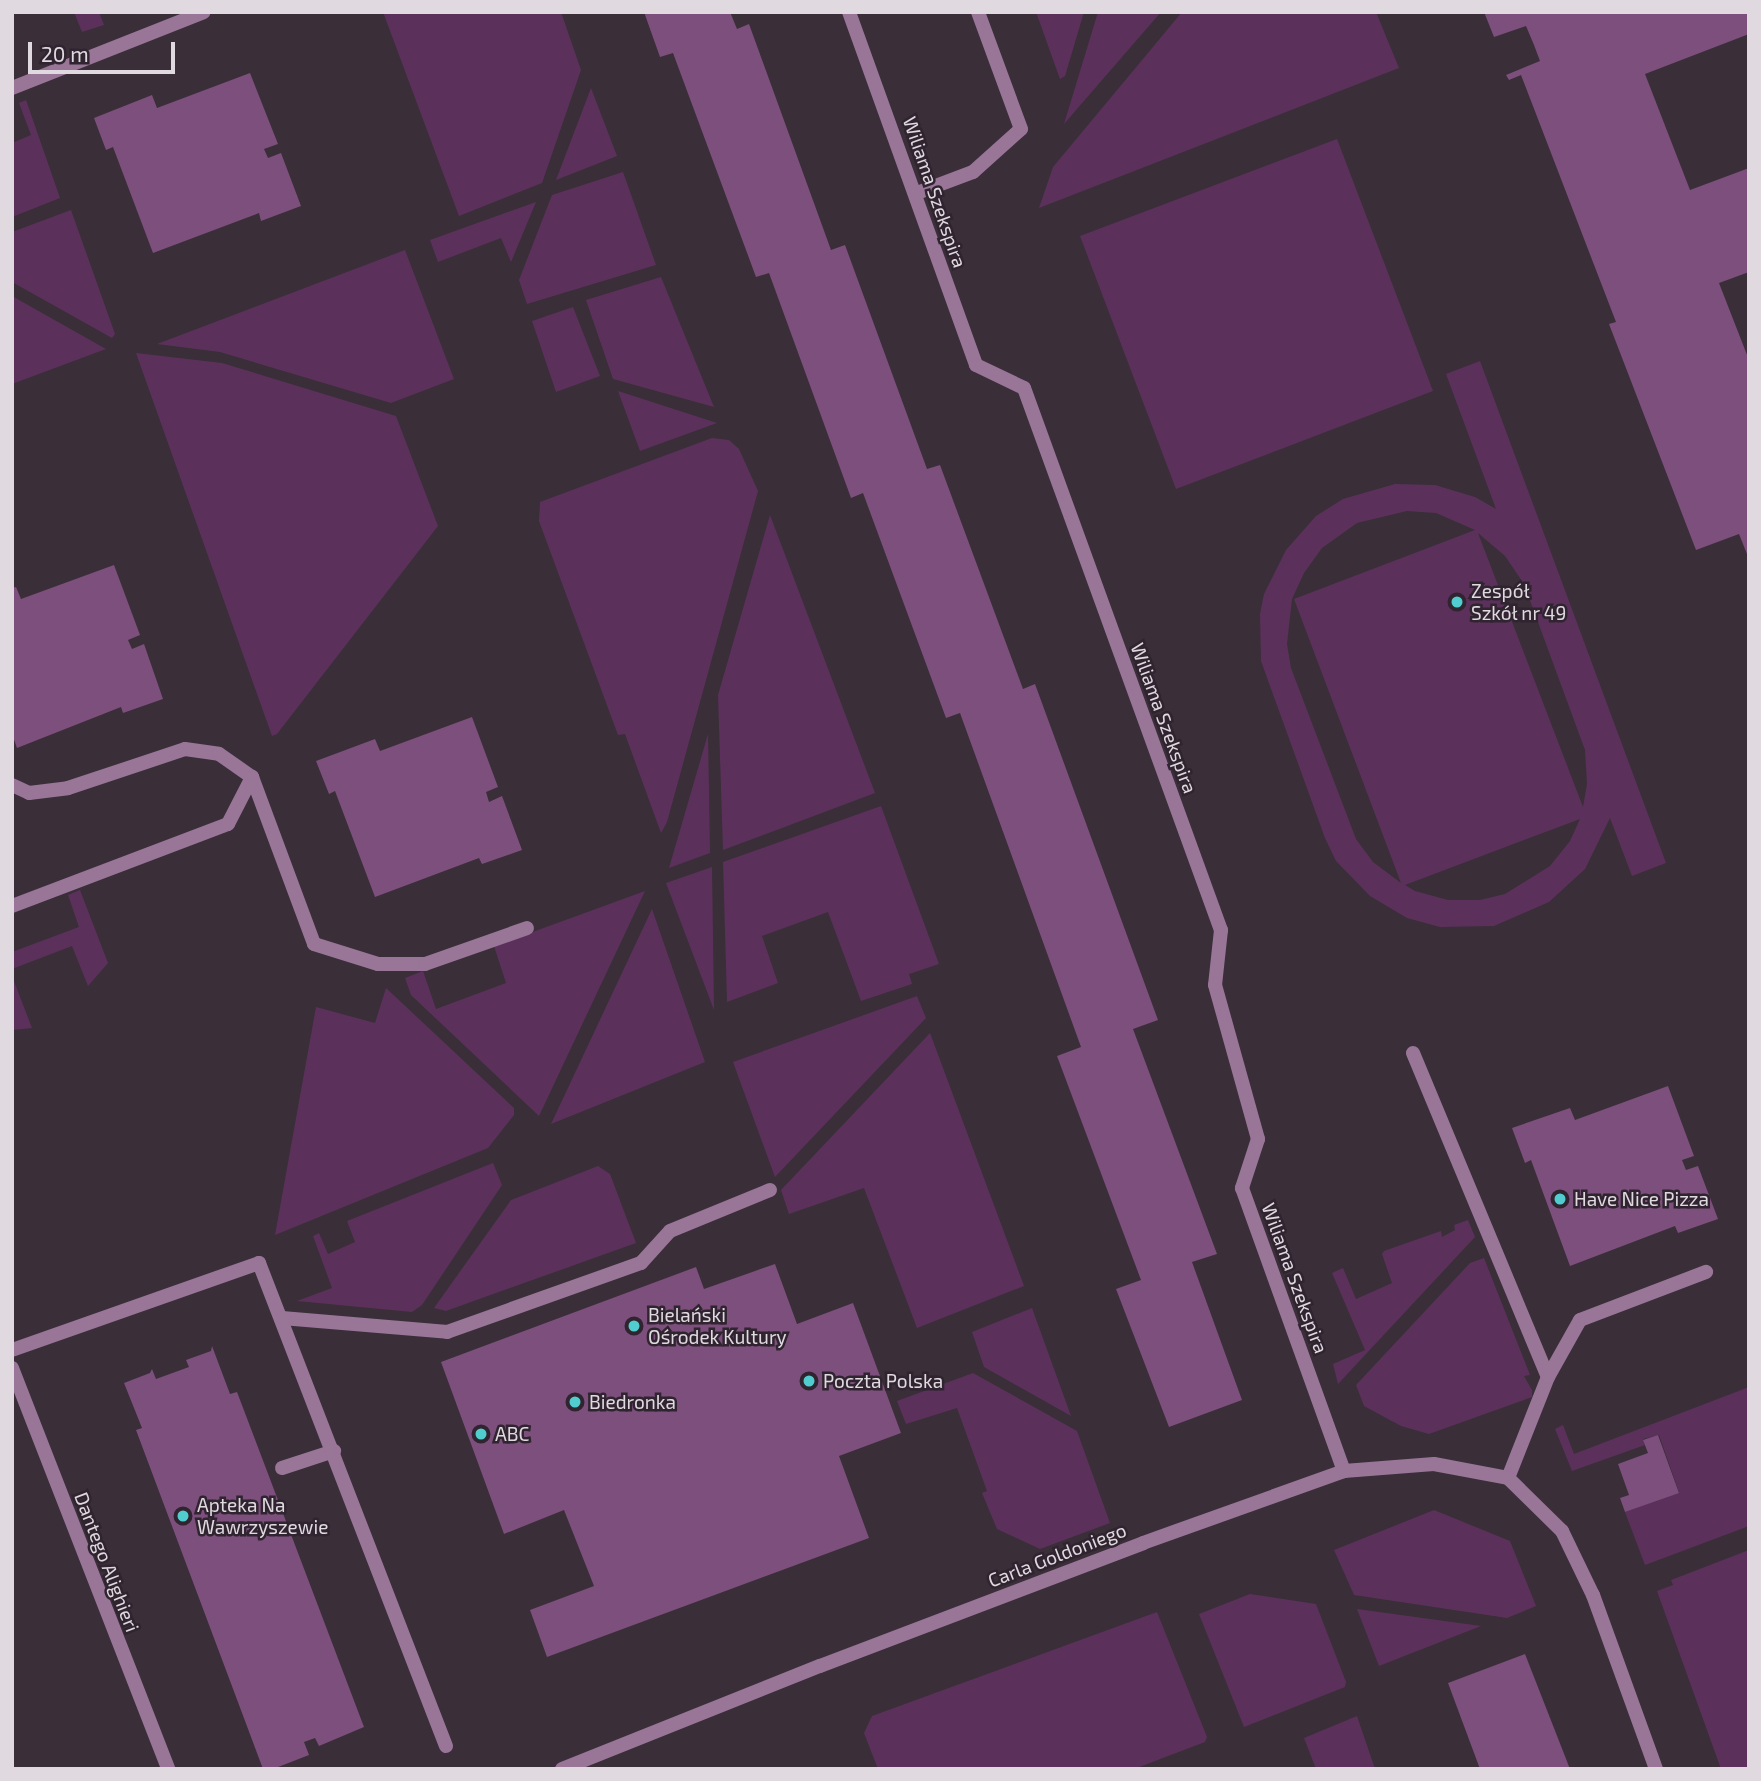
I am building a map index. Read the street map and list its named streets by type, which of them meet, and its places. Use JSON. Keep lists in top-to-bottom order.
{
  "streets": {
    "street": ["Wiliama Szekspira", "Carla Goldoniego", "Dantego Alighieri"]
  },
  "crossings": [
    ["Wiliama Szekspira", "Carla Goldoniego"]
  ],
  "places": [
    "Zespół Szkół nr 49",
    "Have Nice Pizza",
    "Bielański Ośrodek Kultury",
    "Poczta Polska",
    "Biedronka",
    "ABC",
    "Apteka Na Wawrzyszewie"
  ],
  "scale_bar": "20 m"
}
